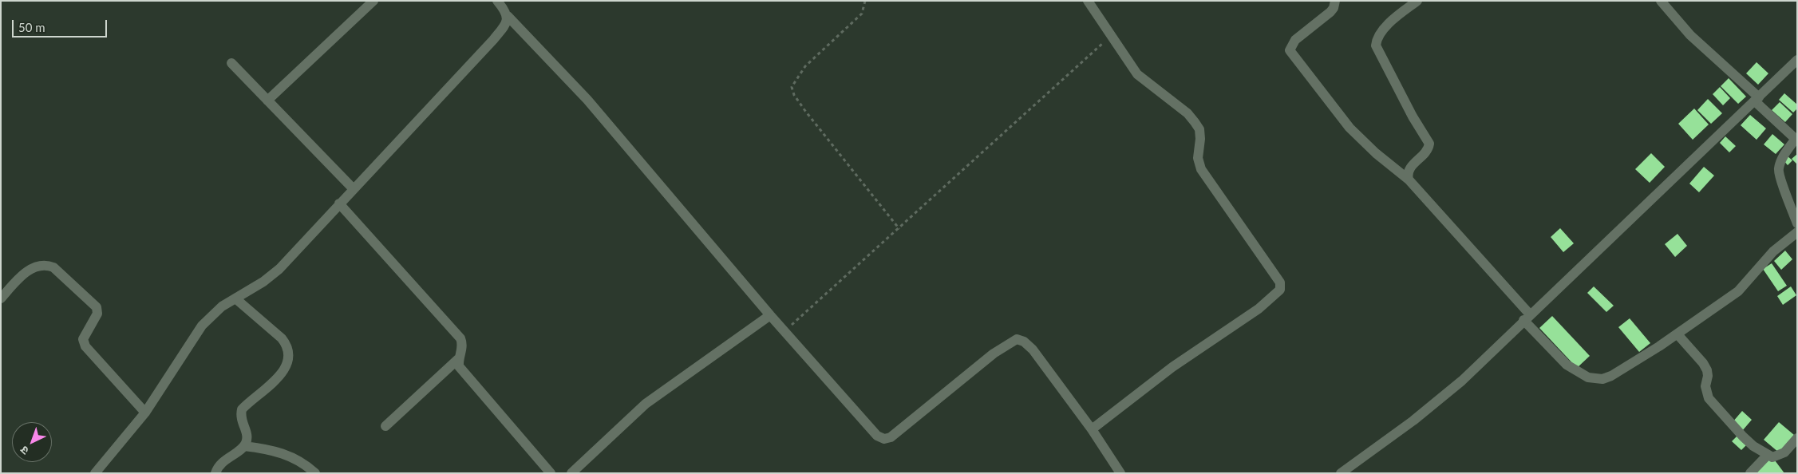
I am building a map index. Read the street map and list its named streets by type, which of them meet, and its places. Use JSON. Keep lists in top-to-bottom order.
{
  "scale_bar": "50 m",
  "north": "bottom left"
}
